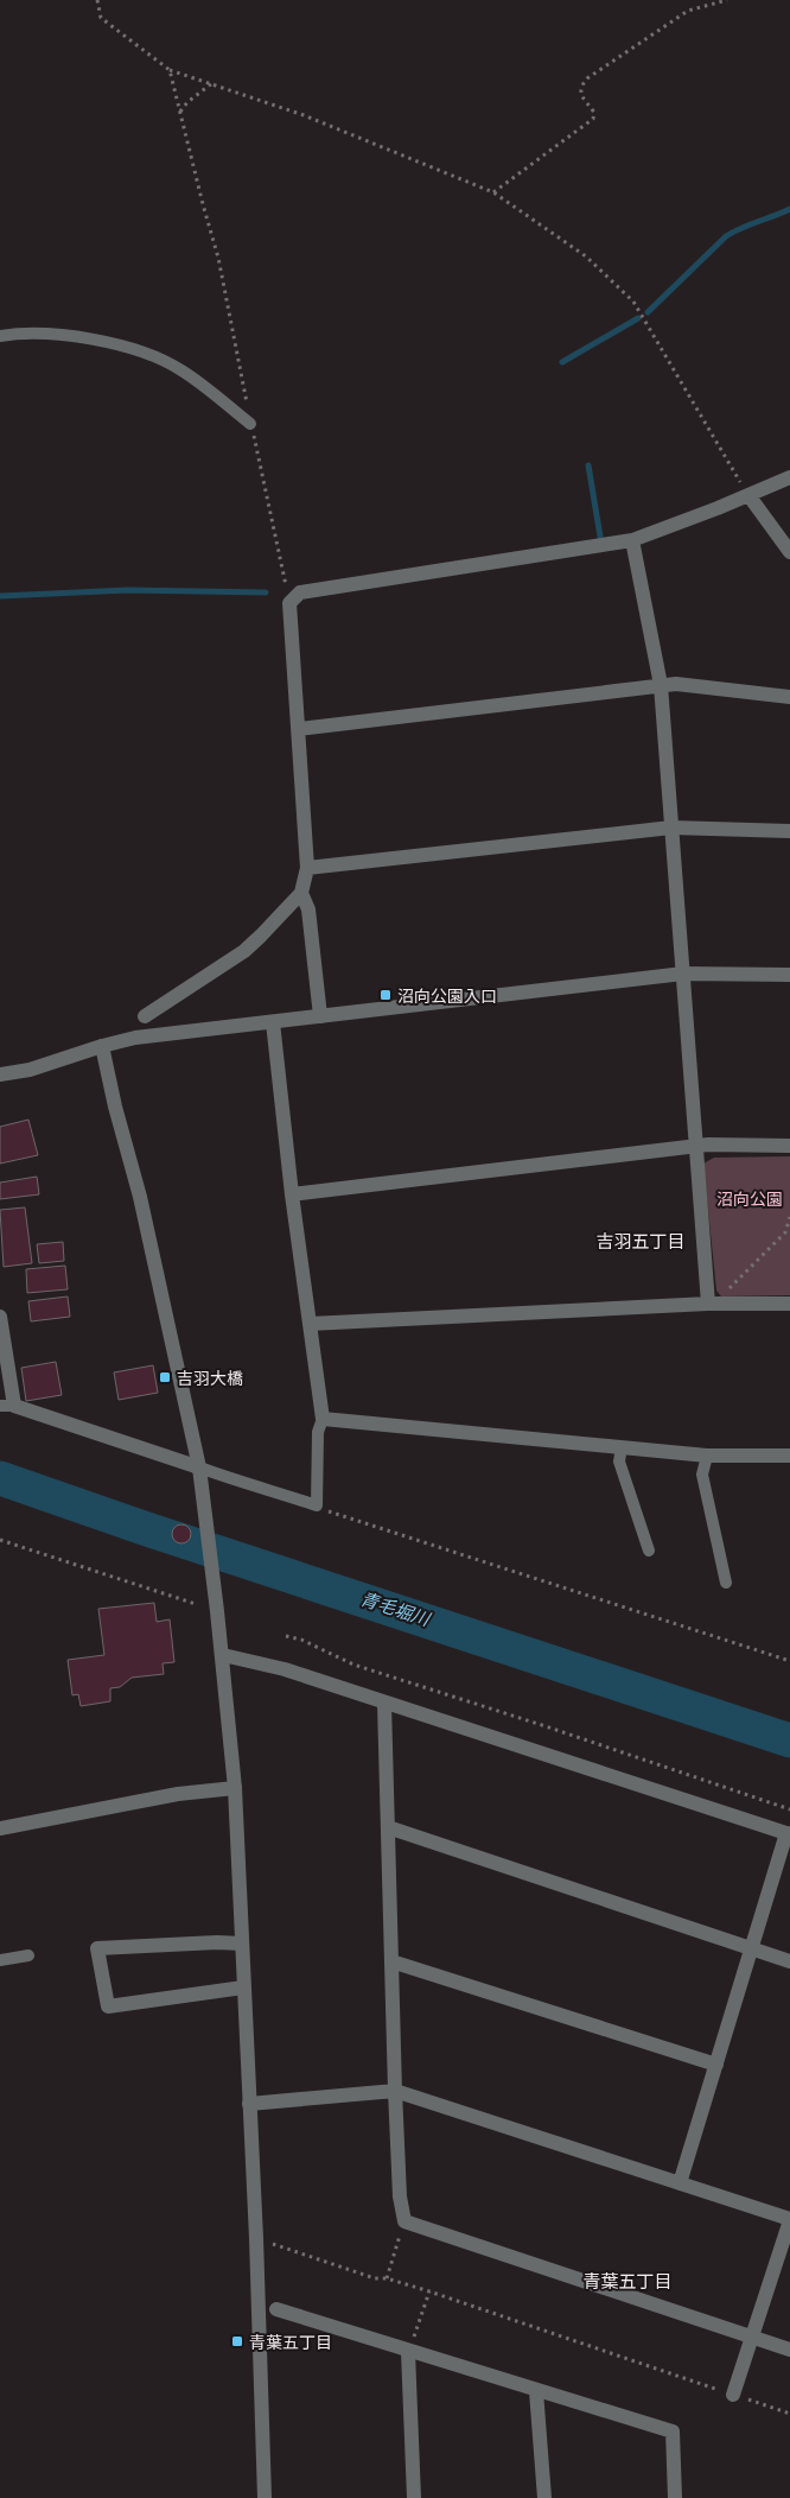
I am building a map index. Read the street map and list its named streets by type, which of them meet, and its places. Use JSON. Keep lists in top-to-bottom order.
{
  "districts": ["吉羽五丁目", "青葉五丁目"],
  "water": ["青毛堀川"],
  "parks": ["沼向公園"],
  "places": {
    "transit": ["沼向公園入口", "吉羽大橋", "青葉五丁目"]
  }
}
